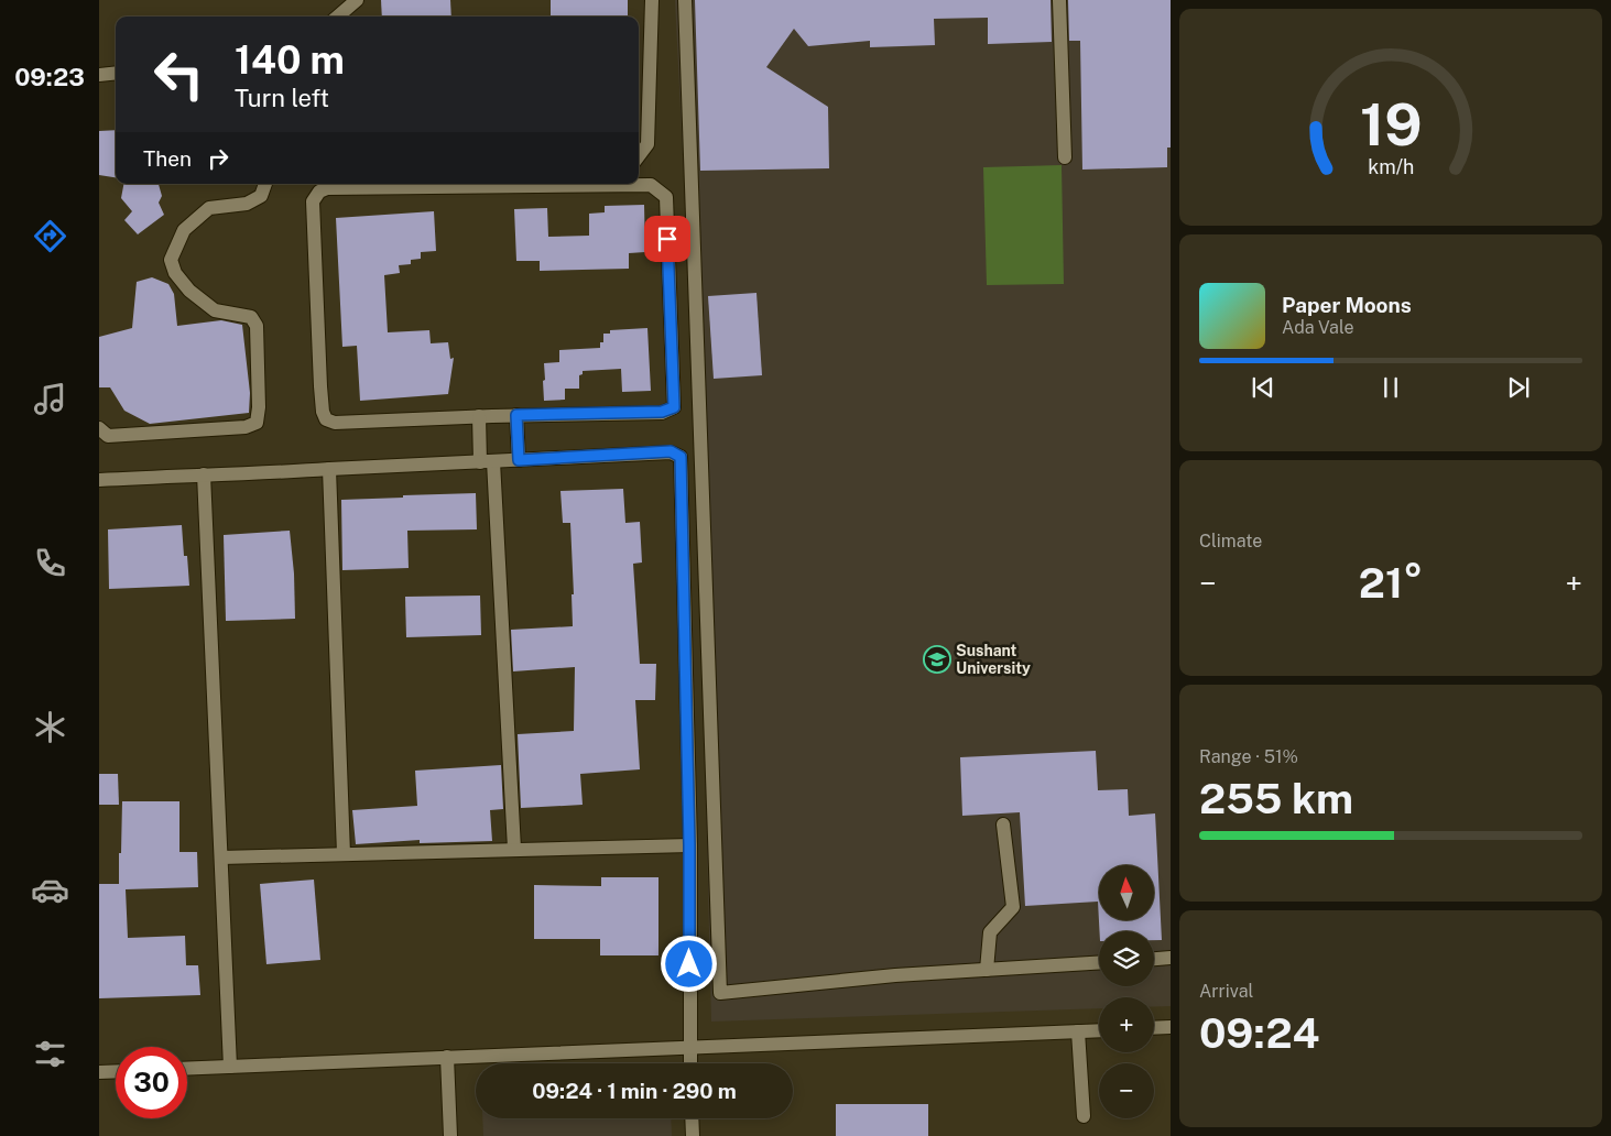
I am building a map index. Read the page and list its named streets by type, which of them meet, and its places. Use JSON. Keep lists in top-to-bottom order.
{
  "places": {
    "school or university": ["Sushant University"]
  },
  "north": "top",
  "page": {
    "tabs": "09:23",
    "turn": ["140 m", "Turn left"],
    "then": "Then",
    "song": ["Paper Moons", "Ada Vale"],
    "tile": [
      "Climate",
      ["Range · 51%", "255 km"],
      ["Arrival", "09:24"]
    ],
    "heat": ["−", "21°", "+"],
    "map_buttons": ["+", "−"],
    "limit": "30",
    "trip": "09:24 · 1 min · 290 m",
    "gauge": ["19", "km/h"]
  }
}
